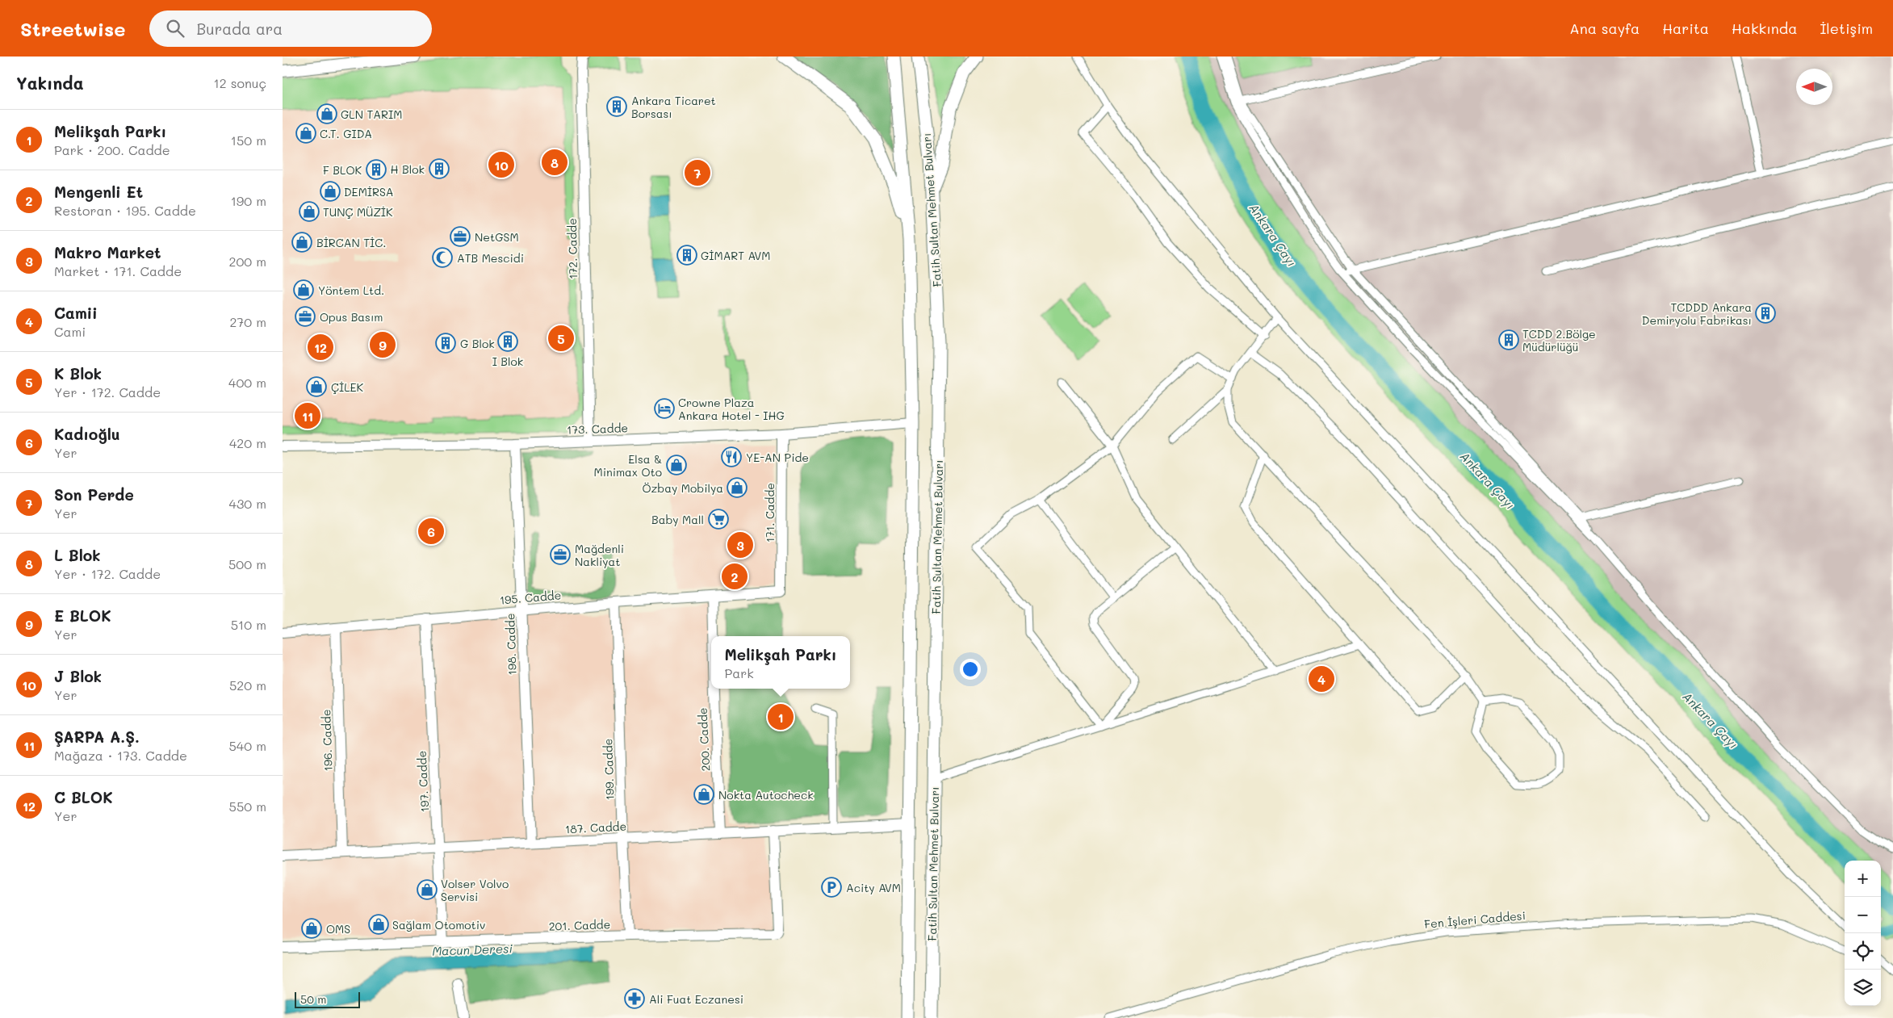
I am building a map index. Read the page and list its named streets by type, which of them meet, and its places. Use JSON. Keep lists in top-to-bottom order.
{
  "streets": {
    "highway": ["Fatih Sultan Mehmet Bulvarı"],
    "street": [
      "172. Cadde",
      "173. Cadde",
      "171. Cadde",
      "195. Cadde",
      "198. Cadde",
      "200. Cadde",
      "196. Cadde",
      "199. Cadde",
      "197. Cadde",
      "187. Cadde",
      "Fen İşleri Caddesi",
      "201. Cadde"
    ]
  },
  "crossings": [
    ["172. Cadde", "173. Cadde"],
    ["173. Cadde", "171. Cadde"],
    ["173. Cadde", "198. Cadde"],
    ["171. Cadde", "195. Cadde"],
    ["195. Cadde", "198. Cadde"],
    ["195. Cadde", "200. Cadde"],
    ["195. Cadde", "196. Cadde"],
    ["195. Cadde", "199. Cadde"],
    ["195. Cadde", "197. Cadde"],
    ["198. Cadde", "187. Cadde"],
    ["200. Cadde", "187. Cadde"],
    ["196. Cadde", "187. Cadde"],
    ["199. Cadde", "187. Cadde"],
    ["199. Cadde", "201. Cadde"],
    ["197. Cadde", "187. Cadde"],
    ["197. Cadde", "201. Cadde"],
    ["187. Cadde", "201. Cadde"]
  ],
  "water": ["Ankara Çayı", "Macun Deresi"],
  "places": {
    "building": [
      "Ankara Ticaret Borsası",
      "H Blok",
      "F BLOK",
      "GİMART AVM",
      "TCDDD Ankara Demiryolu Fabrikası",
      "TCDD 2.Bölge Müdürlüğü",
      "I Blok",
      "G Blok"
    ],
    "shop": [
      "GLN TARIM",
      "C.T. GIDA",
      "DEMİRSA",
      "TUNÇ MÜZİK",
      "BİRCAN TİC.",
      "Yöntem Ltd.",
      "ÇİLEK",
      "Elsa & Minimax Oto",
      "Özbay Mobilya",
      "Nokta Autocheck",
      "Volser Volvo Servisi",
      "Sağlam Otomotiv",
      "OMS"
    ],
    "office": ["NetGSM", "Opus Basım", "Mağdenli Nakliyat"],
    "mosque": ["ATB Mescidi"],
    "hotel": ["Crowne Plaza Ankara Hotel - IHG"],
    "restaurant": ["YE-AN Pide"],
    "supermarket": ["Baby Mall"],
    "parking": ["Acity AVM"],
    "pharmacy": ["Ali Fuat Eczanesi"]
  },
  "scale_bar": "50 m",
  "north": "left",
  "page": {
    "header": "Streetwise",
    "search": "Burada ara",
    "nav": [
      "Ana sayfa",
      "Harita",
      "Hakkında",
      "İletişim"
    ],
    "heading": ["Yakında", "12 sonuç"],
    "list": [
      {
        "mark": "1",
        "name": "Melikşah Parkı",
        "note": "Park · 200. Cadde",
        "value": "150 m"
      },
      {
        "mark": "2",
        "name": "Mengenli Et",
        "note": "Restoran · 195. Cadde",
        "value": "190 m"
      },
      {
        "mark": "3",
        "name": "Makro Market",
        "note": "Market · 171. Cadde",
        "value": "200 m"
      },
      {
        "mark": "4",
        "name": "Camii",
        "note": "Cami",
        "value": "270 m"
      },
      {
        "mark": "5",
        "name": "K Blok",
        "note": "Yer · 172. Cadde",
        "value": "400 m"
      },
      {
        "mark": "6",
        "name": "Kadıoğlu",
        "note": "Yer",
        "value": "420 m"
      },
      {
        "mark": "7",
        "name": "Son Perde",
        "note": "Yer",
        "value": "430 m"
      },
      {
        "mark": "8",
        "name": "L Blok",
        "note": "Yer · 172. Cadde",
        "value": "500 m"
      },
      {
        "mark": "9",
        "name": "E BLOK",
        "note": "Yer",
        "value": "510 m"
      },
      {
        "mark": "10",
        "name": "J Blok",
        "note": "Yer",
        "value": "520 m"
      },
      {
        "mark": "11",
        "name": "ŞARPA A.Ş.",
        "note": "Mağaza · 173. Cadde",
        "value": "540 m"
      },
      {
        "mark": "12",
        "name": "C BLOK",
        "note": "Yer",
        "value": "550 m"
      }
    ],
    "pins": [
      "8",
      "10",
      "7",
      "5",
      "9",
      "12",
      "11",
      "6",
      "3",
      "2",
      "4",
      "1"
    ],
    "popup": ["Melikşah Parkı", "Park"],
    "map_buttons": ["+", "−"],
    "scale": "50 m"
  }
}
